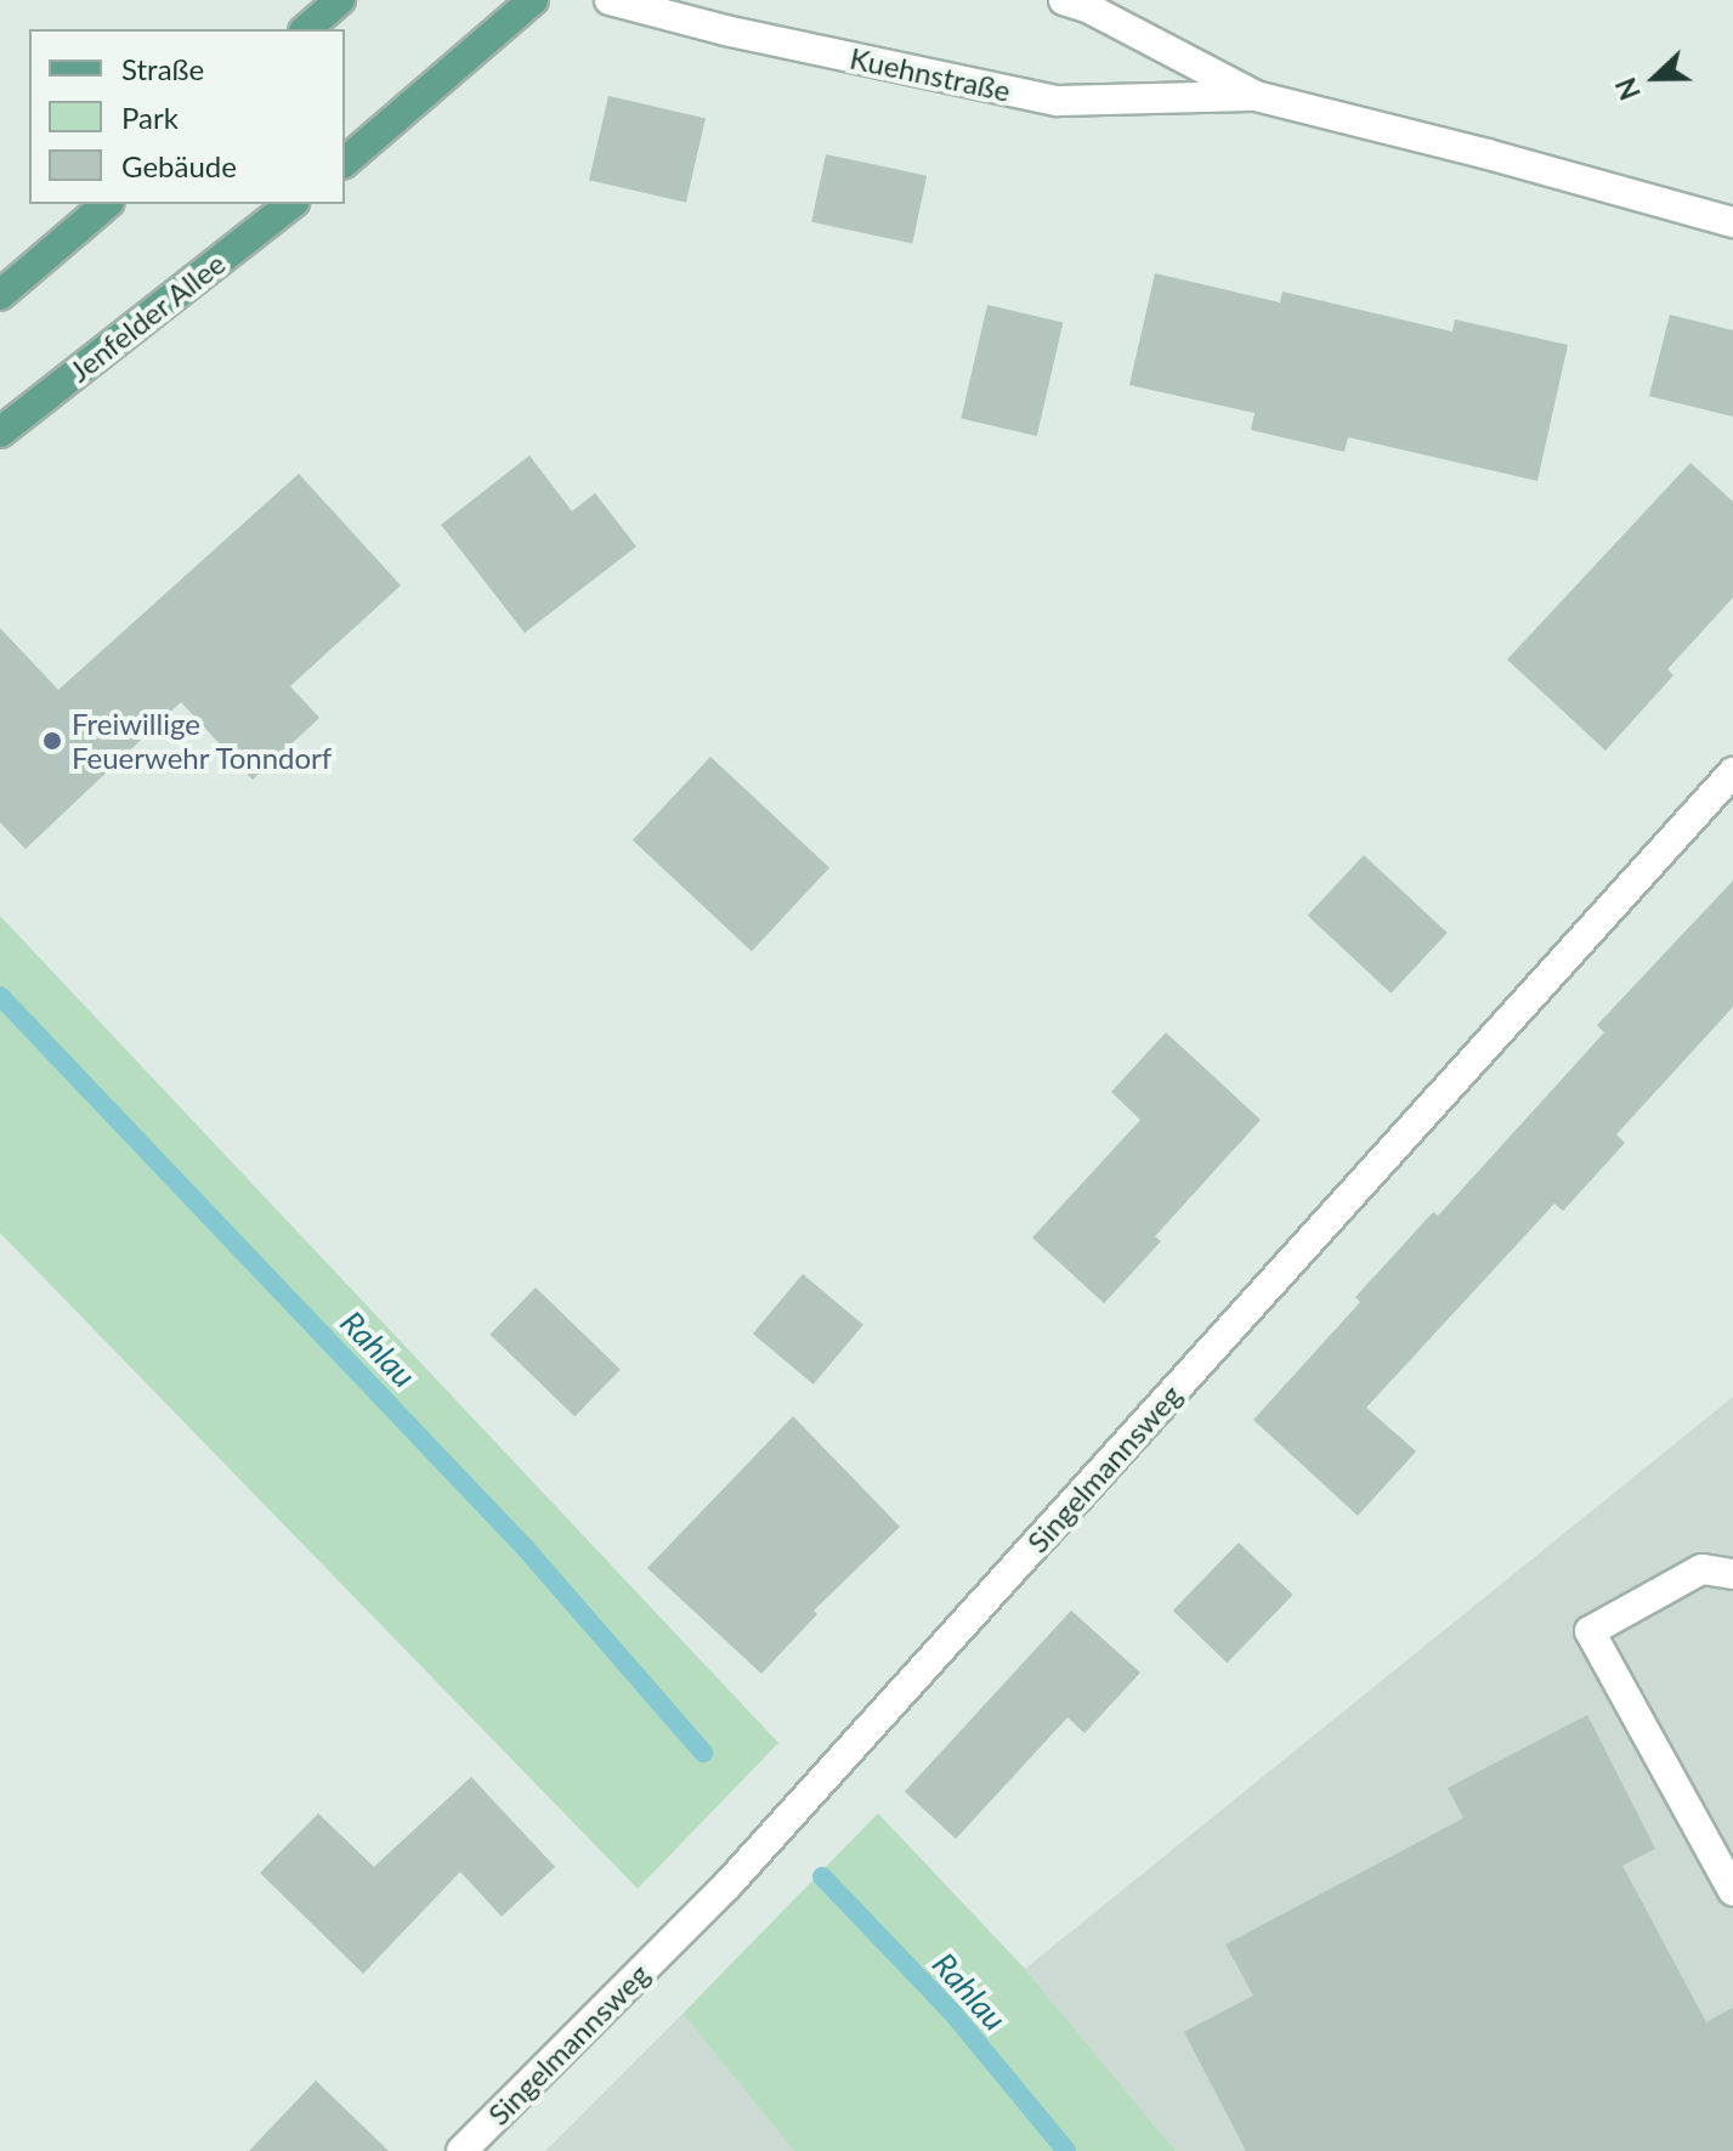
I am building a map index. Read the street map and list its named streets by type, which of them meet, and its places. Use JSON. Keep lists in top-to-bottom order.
{
  "streets": {
    "main road": ["Jenfelder Allee"],
    "street": ["Kuehnstraße", "Singelmannsweg"]
  },
  "water": ["Rahlau"],
  "places": ["Freiwillige Feuerwehr Tonndorf"],
  "legend": ["Straße", "Park", "Gebäude"],
  "north": "left"
}
